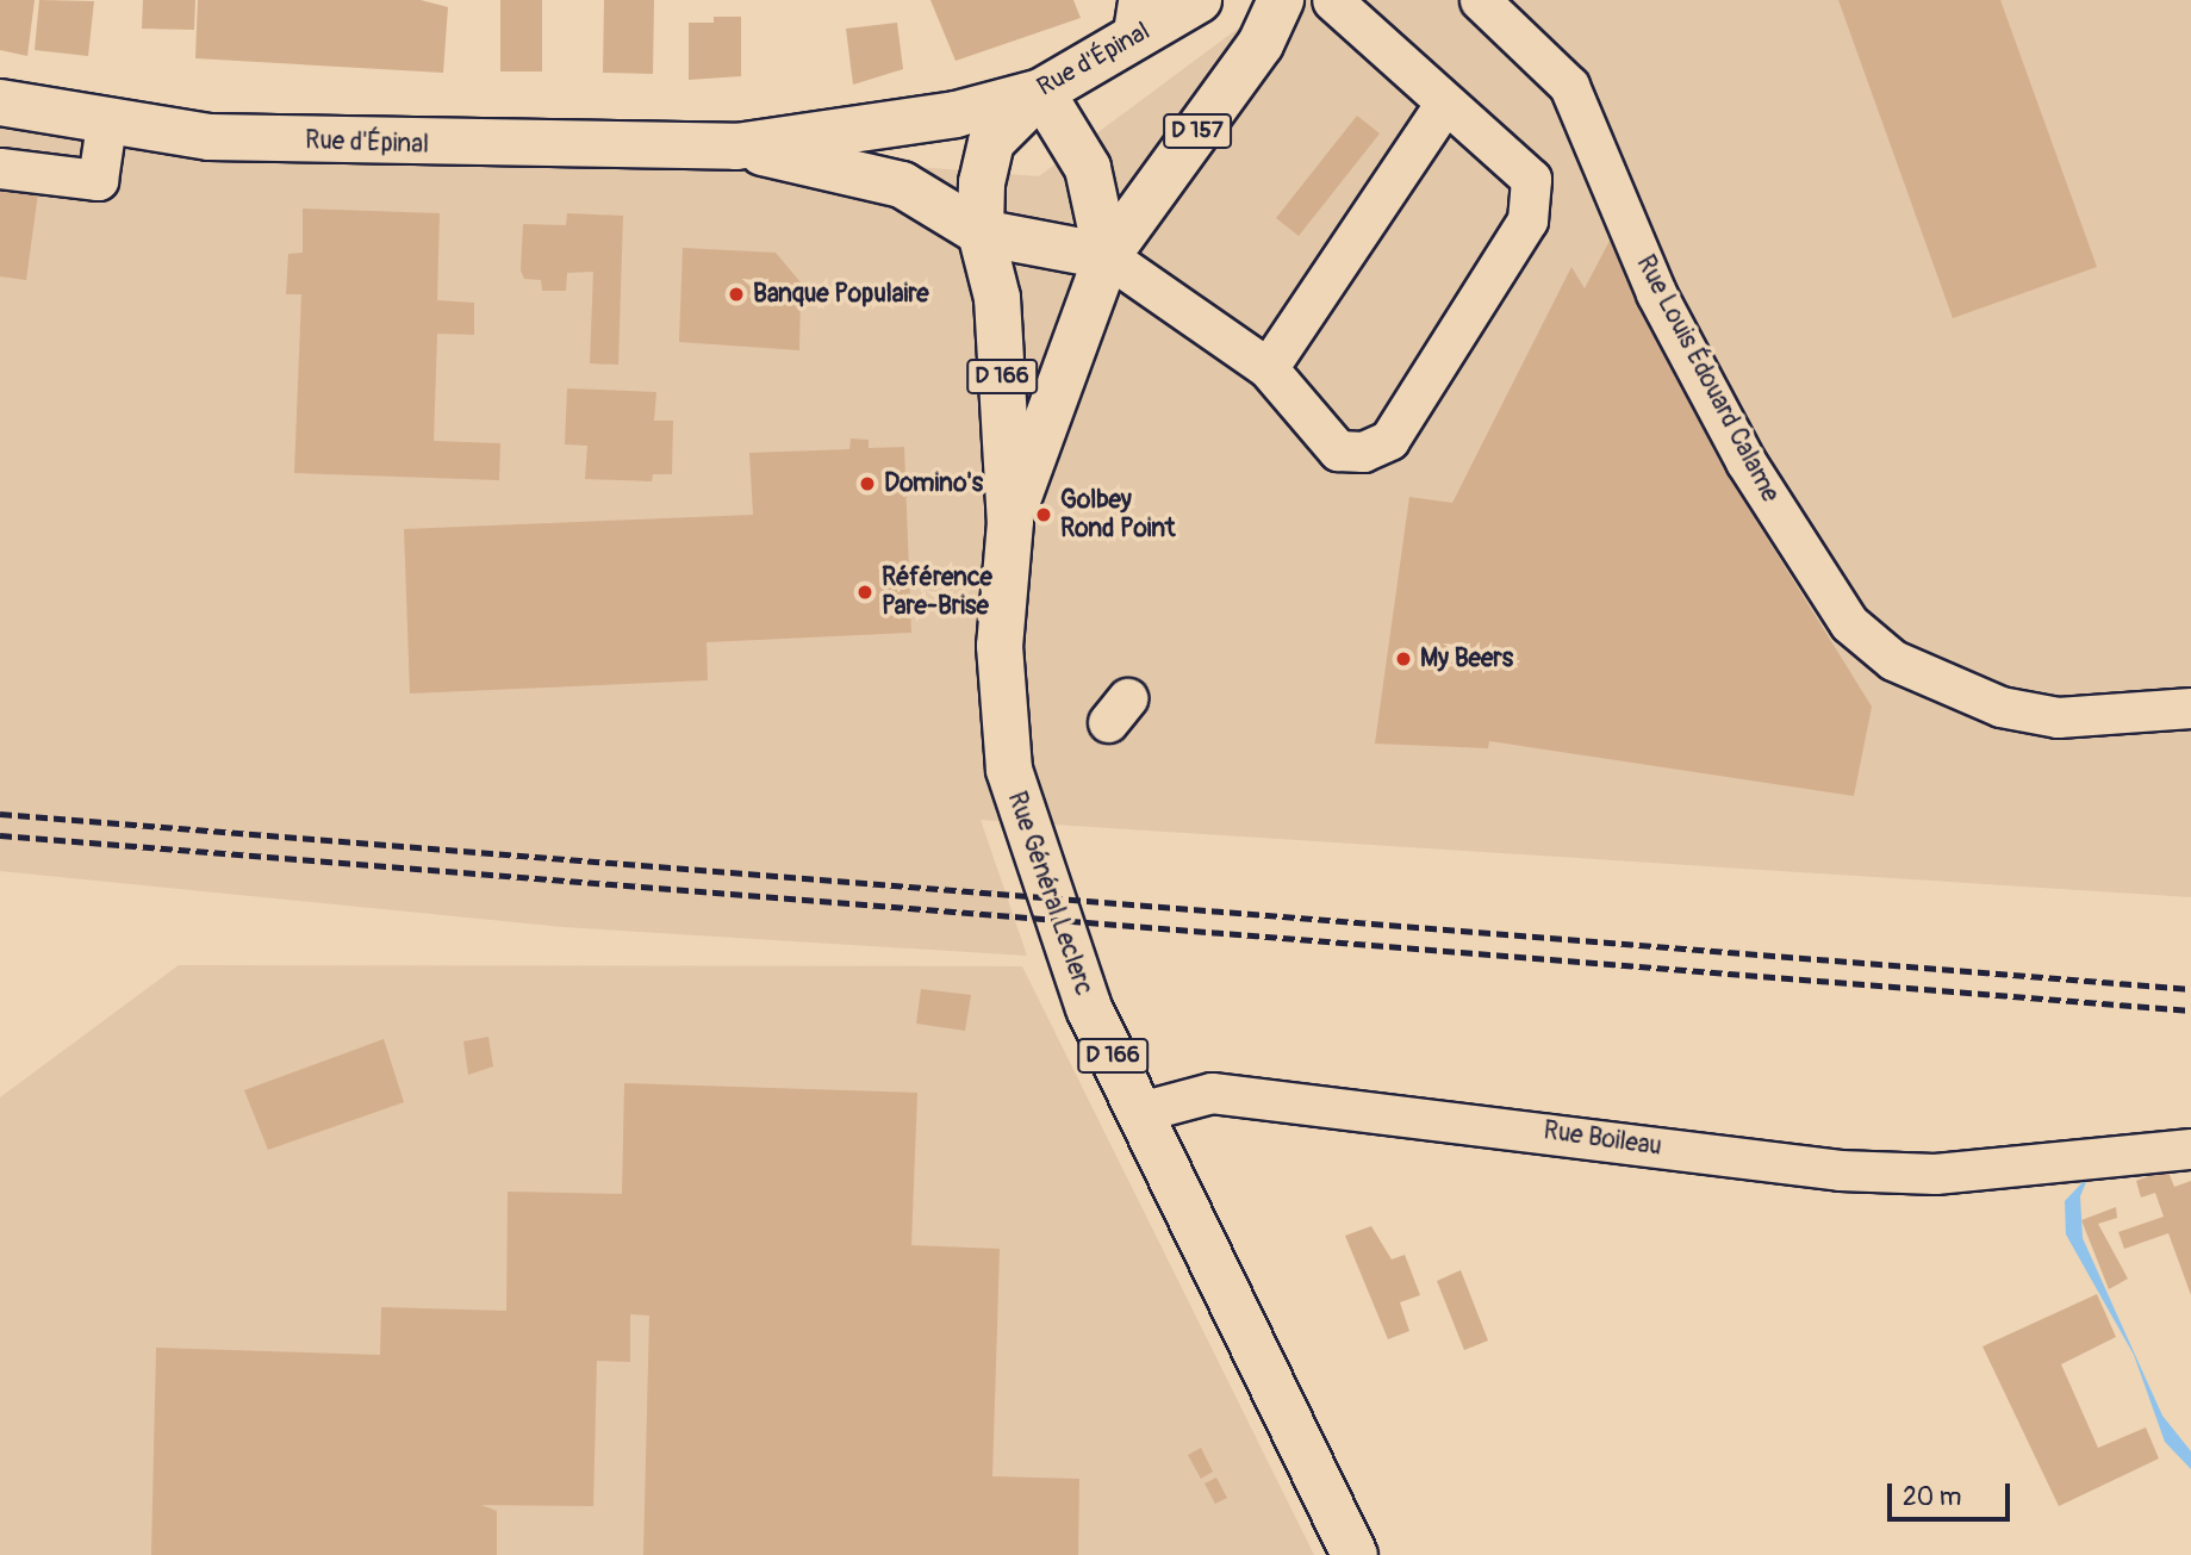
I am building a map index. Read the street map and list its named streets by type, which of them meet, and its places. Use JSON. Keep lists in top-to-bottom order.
{
  "streets": {
    "main road": [
      "Rue d'Épinal",
      "D 157",
      "D 166",
      "Rue Général Leclerc"
    ],
    "street": ["Rue Louis Édouard Calame", "Rue Boileau"]
  },
  "crossings": [
    ["Rue d'Épinal", "D 166"],
    ["Rue d'Épinal", "Rue Général Leclerc"],
    ["D 157", "Rue Général Leclerc"],
    ["D 166", "Rue Général Leclerc"],
    ["Rue Général Leclerc", "Rue Boileau"]
  ],
  "places": [
    "Banque Populaire",
    "Domino's",
    "Golbey Rond Point",
    "Référence Pare-Brise",
    "My Beers"
  ],
  "scale_bar": "20 m"
}
